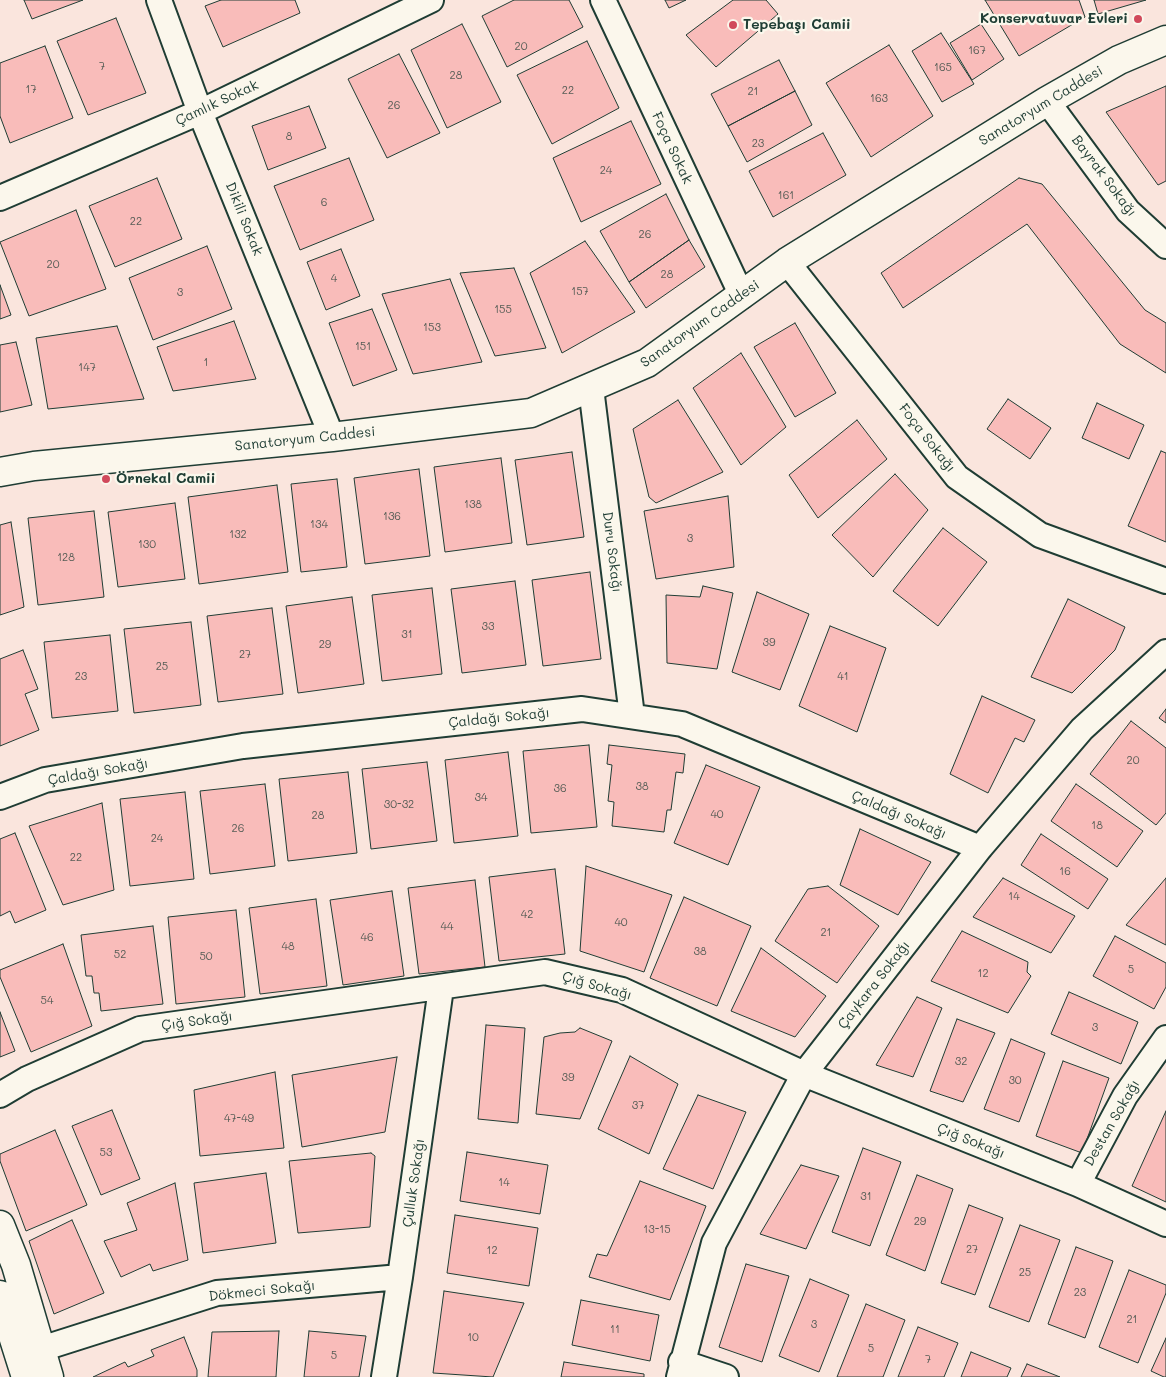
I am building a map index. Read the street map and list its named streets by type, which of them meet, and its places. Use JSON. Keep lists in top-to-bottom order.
{
  "streets": {
    "main road": ["Sanatoryum Caddesi"],
    "street": [
      "Çamlık Sokak",
      "Foça Sokak",
      "Bayrak Sokağı",
      "Dikili Sokak",
      "Foça Sokağı",
      "Duru Sokağı",
      "Çaldağı Sokağı",
      "Çaykara Sokağı",
      "Çığ Sokağı",
      "Destan Sokağı",
      "Çulluk Sokağı",
      "Dökmeci Sokağı"
    ]
  },
  "crossings": [
    ["Çamlık Sokak", "Dikili Sokak"],
    ["Sanatoryum Caddesi", "Foça Sokak"],
    ["Sanatoryum Caddesi", "Bayrak Sokağı"],
    ["Sanatoryum Caddesi", "Dikili Sokak"],
    ["Sanatoryum Caddesi", "Foça Sokağı"],
    ["Sanatoryum Caddesi", "Duru Sokağı"],
    ["Duru Sokağı", "Çaldağı Sokağı"],
    ["Çaldağı Sokağı", "Çaykara Sokağı"],
    ["Çaykara Sokağı", "Çığ Sokağı"],
    ["Çığ Sokağı", "Destan Sokağı"],
    ["Çığ Sokağı", "Çulluk Sokağı"],
    ["Çulluk Sokağı", "Dökmeci Sokağı"]
  ],
  "places": ["Konservatuvar Evleri", "Tepebaşı Camii", "Örnekal Camii"],
  "house_numbers": [
    "20",
    "167",
    "7",
    "165",
    "28",
    "17",
    "22",
    "21",
    "163",
    "26",
    "8",
    "23",
    "24",
    "161",
    "6",
    "22",
    "26",
    "20",
    "28",
    "4",
    "157",
    "3",
    "155",
    "153",
    "151",
    "1",
    "147",
    "138",
    "136",
    "134",
    "132",
    "3",
    "130",
    "128",
    "33",
    "31",
    "39",
    "29",
    "27",
    "25",
    "23",
    "41",
    "20",
    "38",
    "36",
    "34",
    "30-32",
    "40",
    "28",
    "18",
    "26",
    "24",
    "22",
    "16",
    "14",
    "42",
    "40",
    "44",
    "21",
    "46",
    "48",
    "38",
    "52",
    "50",
    "5",
    "12",
    "54",
    "3",
    "32",
    "39",
    "30",
    "37",
    "47-49",
    "53",
    "14",
    "31",
    "29",
    "13-15",
    "27",
    "12",
    "25",
    "23",
    "21",
    "3",
    "11",
    "10",
    "5",
    "5",
    "7"
  ]
}
